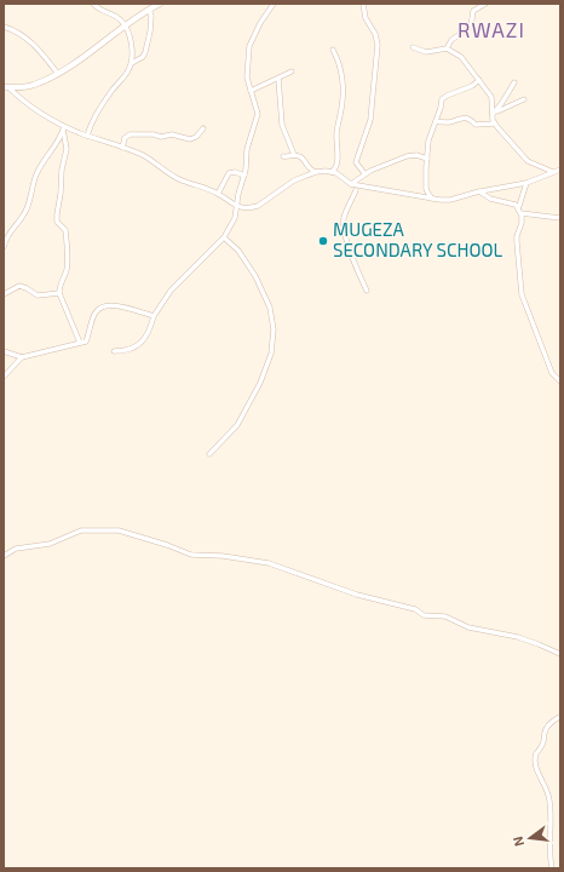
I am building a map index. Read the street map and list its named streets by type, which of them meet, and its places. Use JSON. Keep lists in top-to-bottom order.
{
  "districts": ["RWAZI"],
  "places": ["MUGEZA SECONDARY SCHOOL"],
  "north": "left"
}
